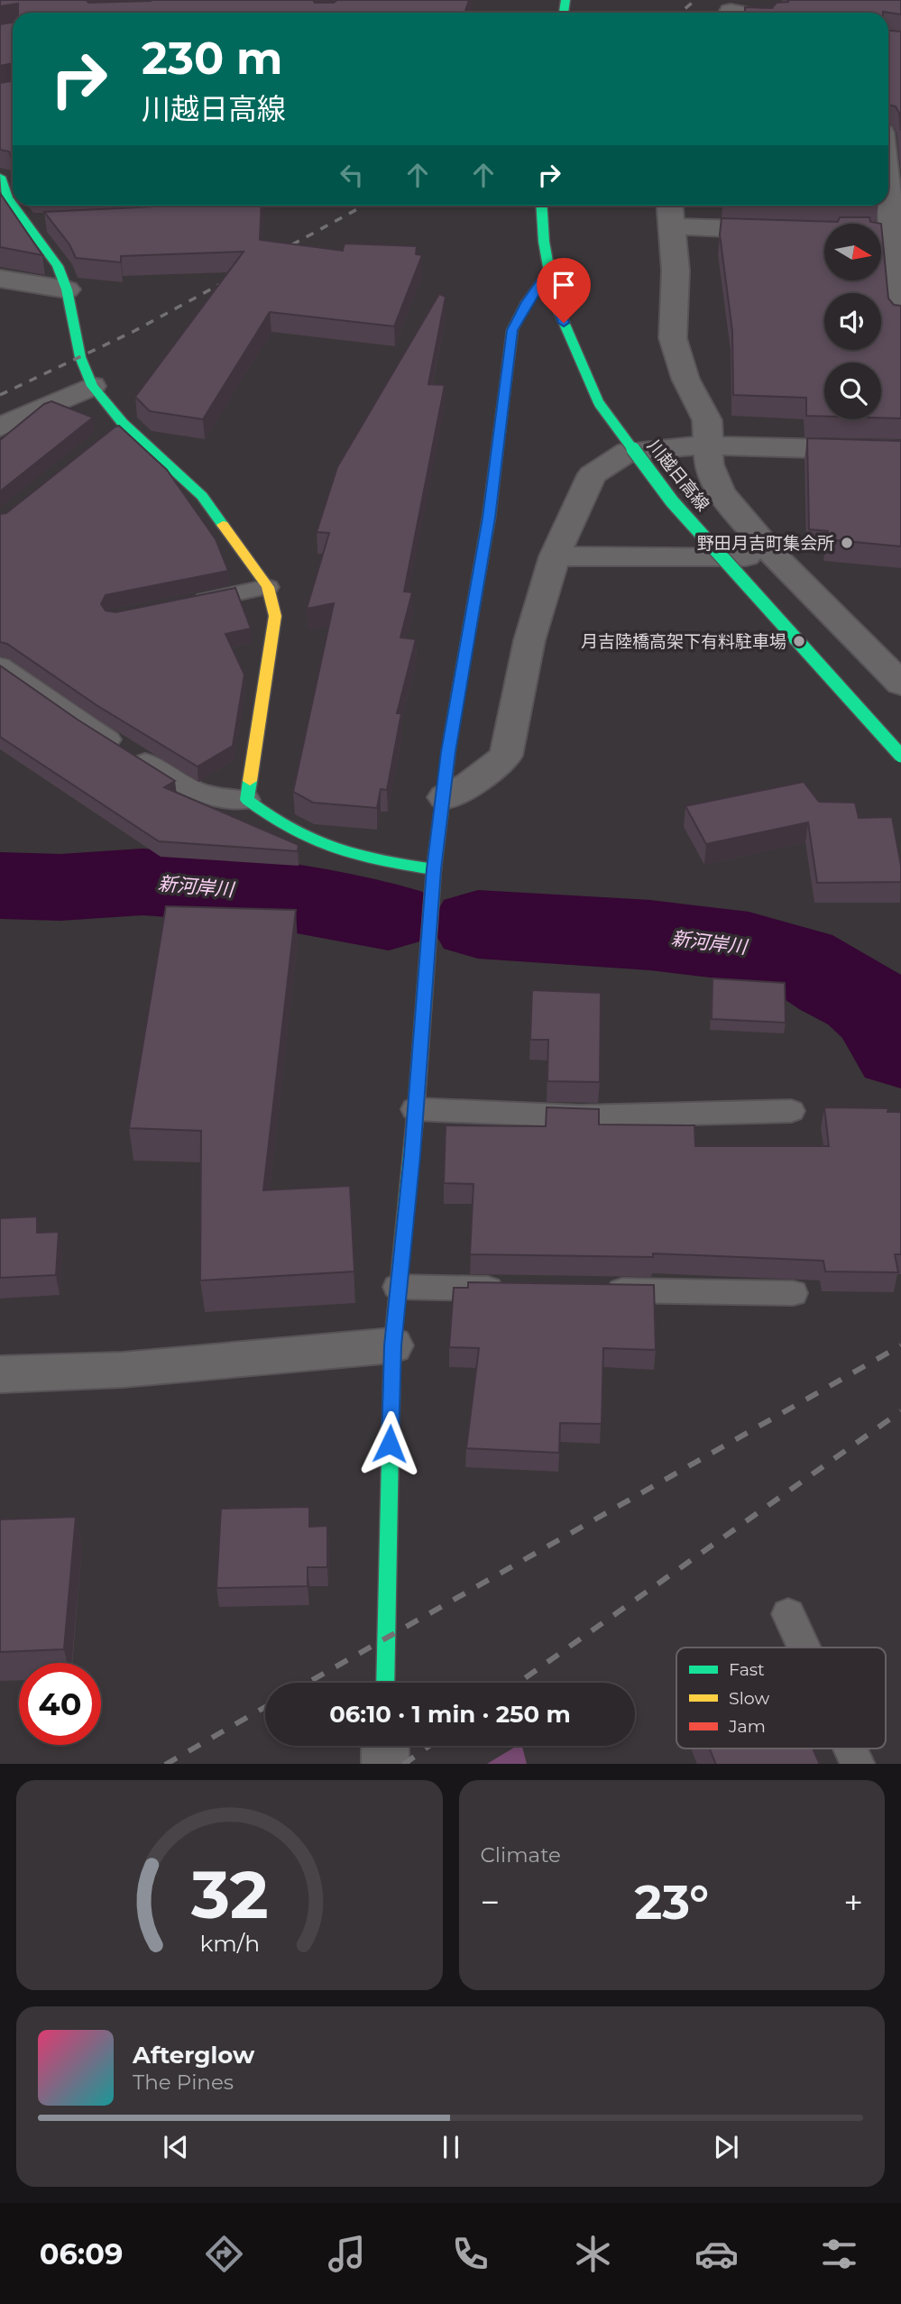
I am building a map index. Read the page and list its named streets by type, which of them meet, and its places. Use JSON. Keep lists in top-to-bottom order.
{
  "streets": {
    "street": ["川越日高線"]
  },
  "water": ["新河岸川"],
  "places": ["野田月吉町集会所", "月吉陸橋高架下有料駐車場"],
  "legend": ["Fast", "Slow", "Jam"],
  "north": "right",
  "page": {
    "turn": ["230 m", "川越日高線"],
    "limit": "40",
    "trip": "06:10 · 1 min · 250 m",
    "tile": "Climate",
    "heat": ["−", "23°", "+"],
    "song": ["Afterglow", "The Pines"],
    "tabs": "06:09",
    "gauge": ["32", "km/h"]
  }
}
